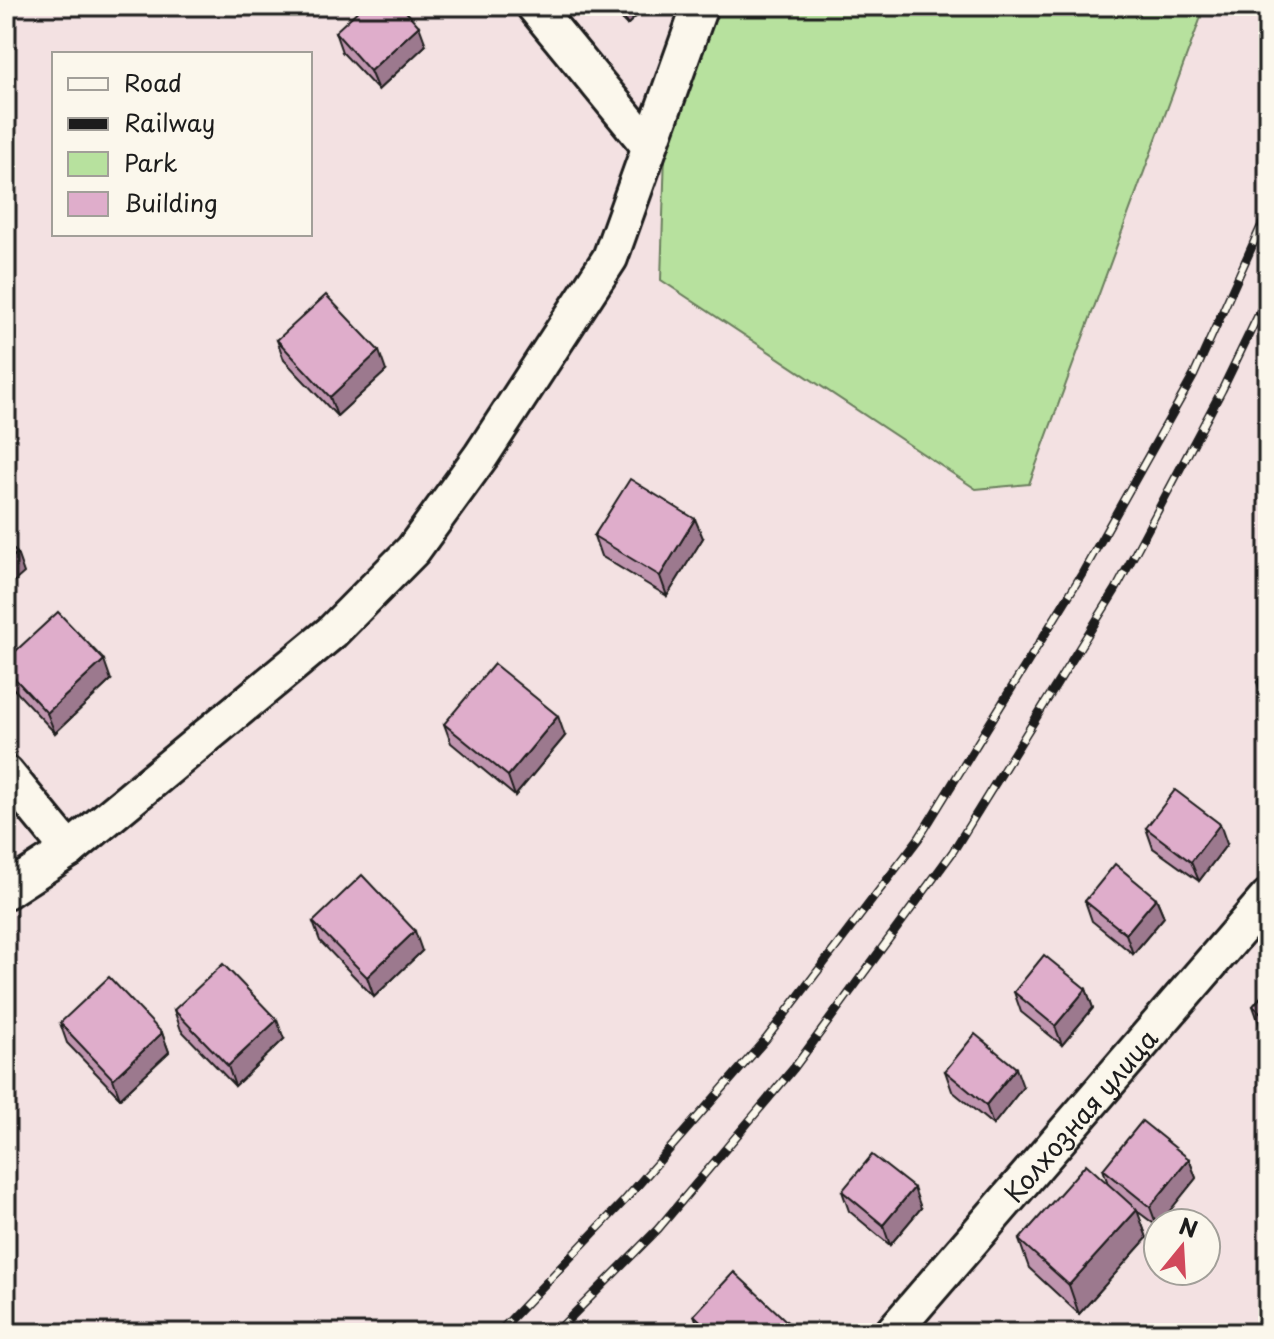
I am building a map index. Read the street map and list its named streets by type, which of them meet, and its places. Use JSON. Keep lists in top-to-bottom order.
{
  "streets": {
    "street": ["Колхозная улица"]
  },
  "legend": [
    "Road",
    "Railway",
    "Park",
    "Building"
  ],
  "north": "top"
}
